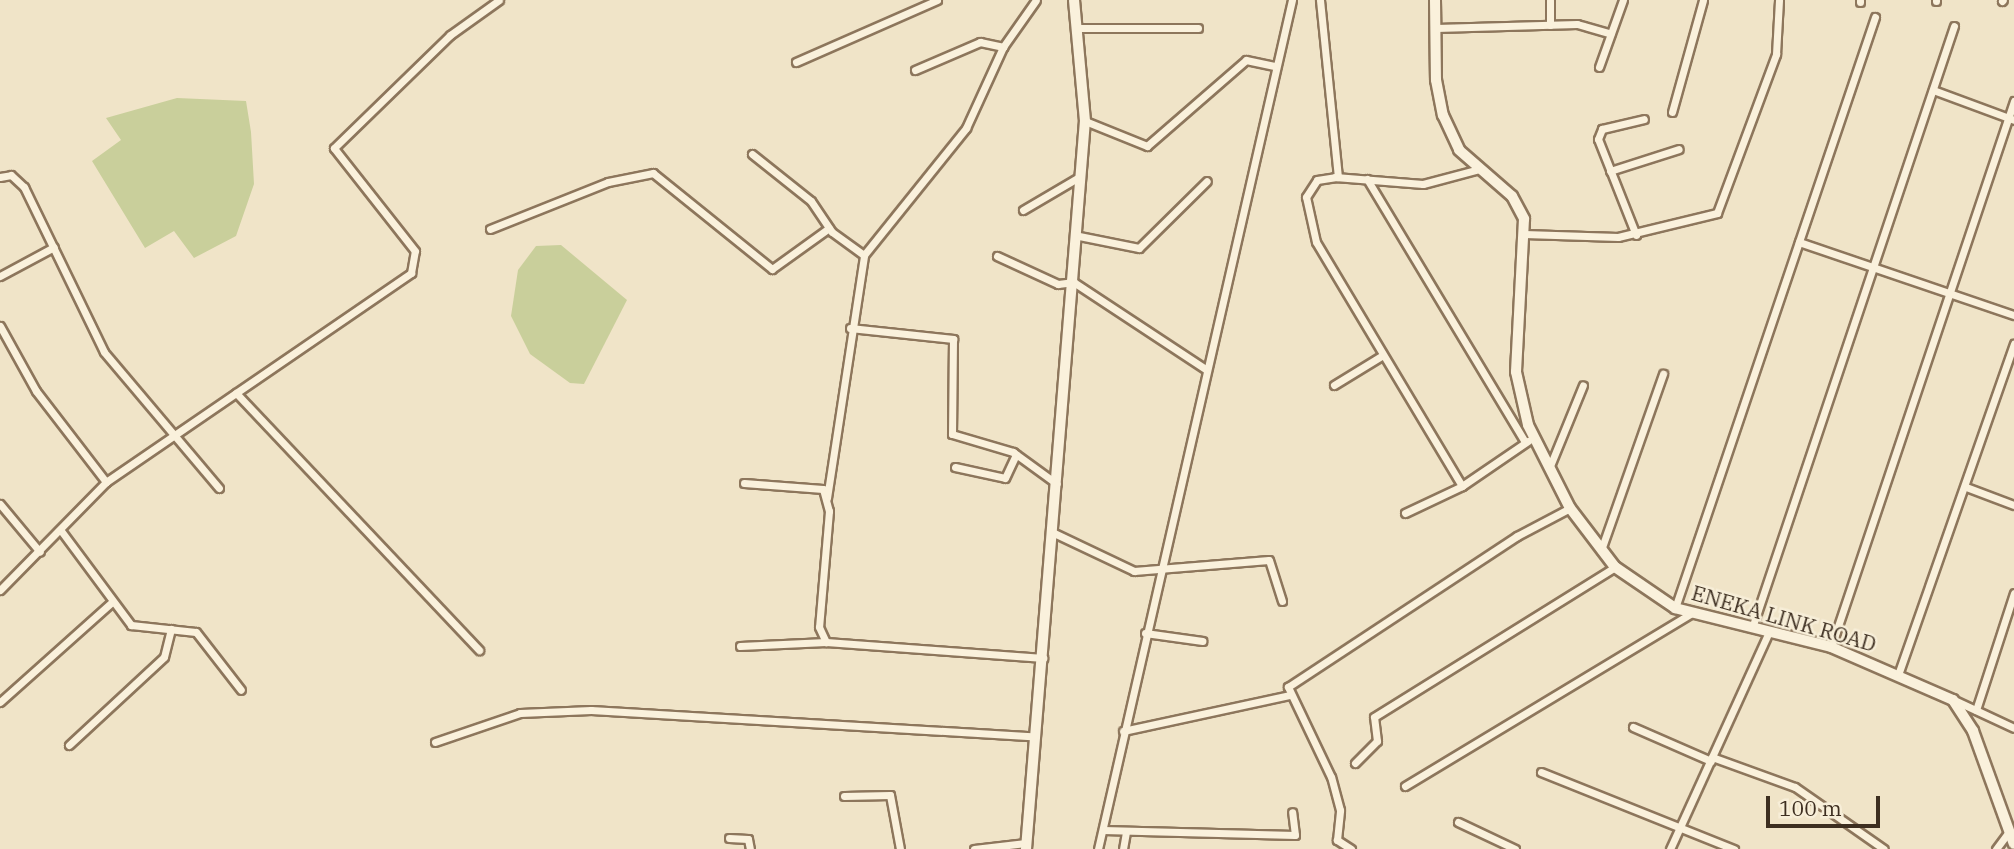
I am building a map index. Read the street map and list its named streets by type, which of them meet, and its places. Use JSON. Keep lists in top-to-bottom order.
{
  "streets": {
    "street": ["ENEKA LINK ROAD"]
  },
  "scale_bar": "100 m"
}
